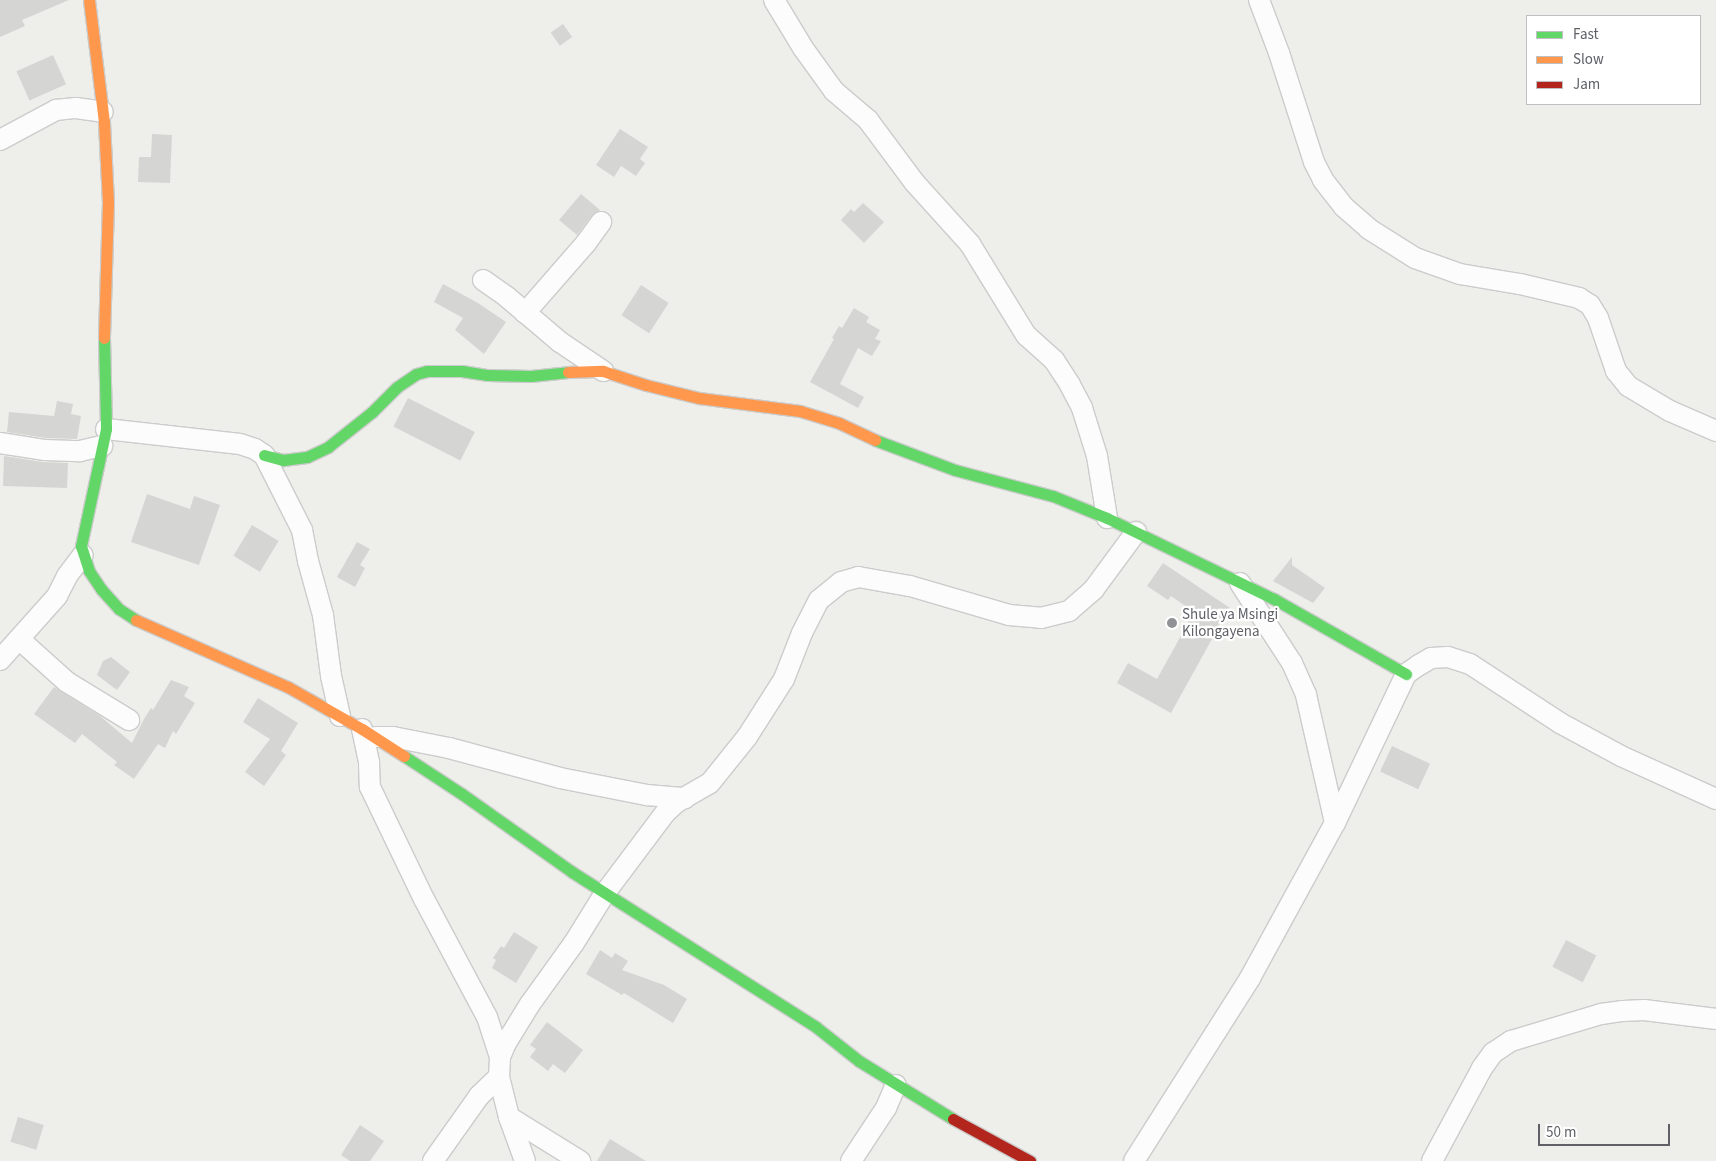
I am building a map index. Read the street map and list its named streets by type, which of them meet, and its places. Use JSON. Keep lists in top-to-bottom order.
{
  "places": ["Shule ya Msingi Kilongayena"],
  "legend": ["Fast", "Slow", "Jam"],
  "scale_bar": "50 m"
}
